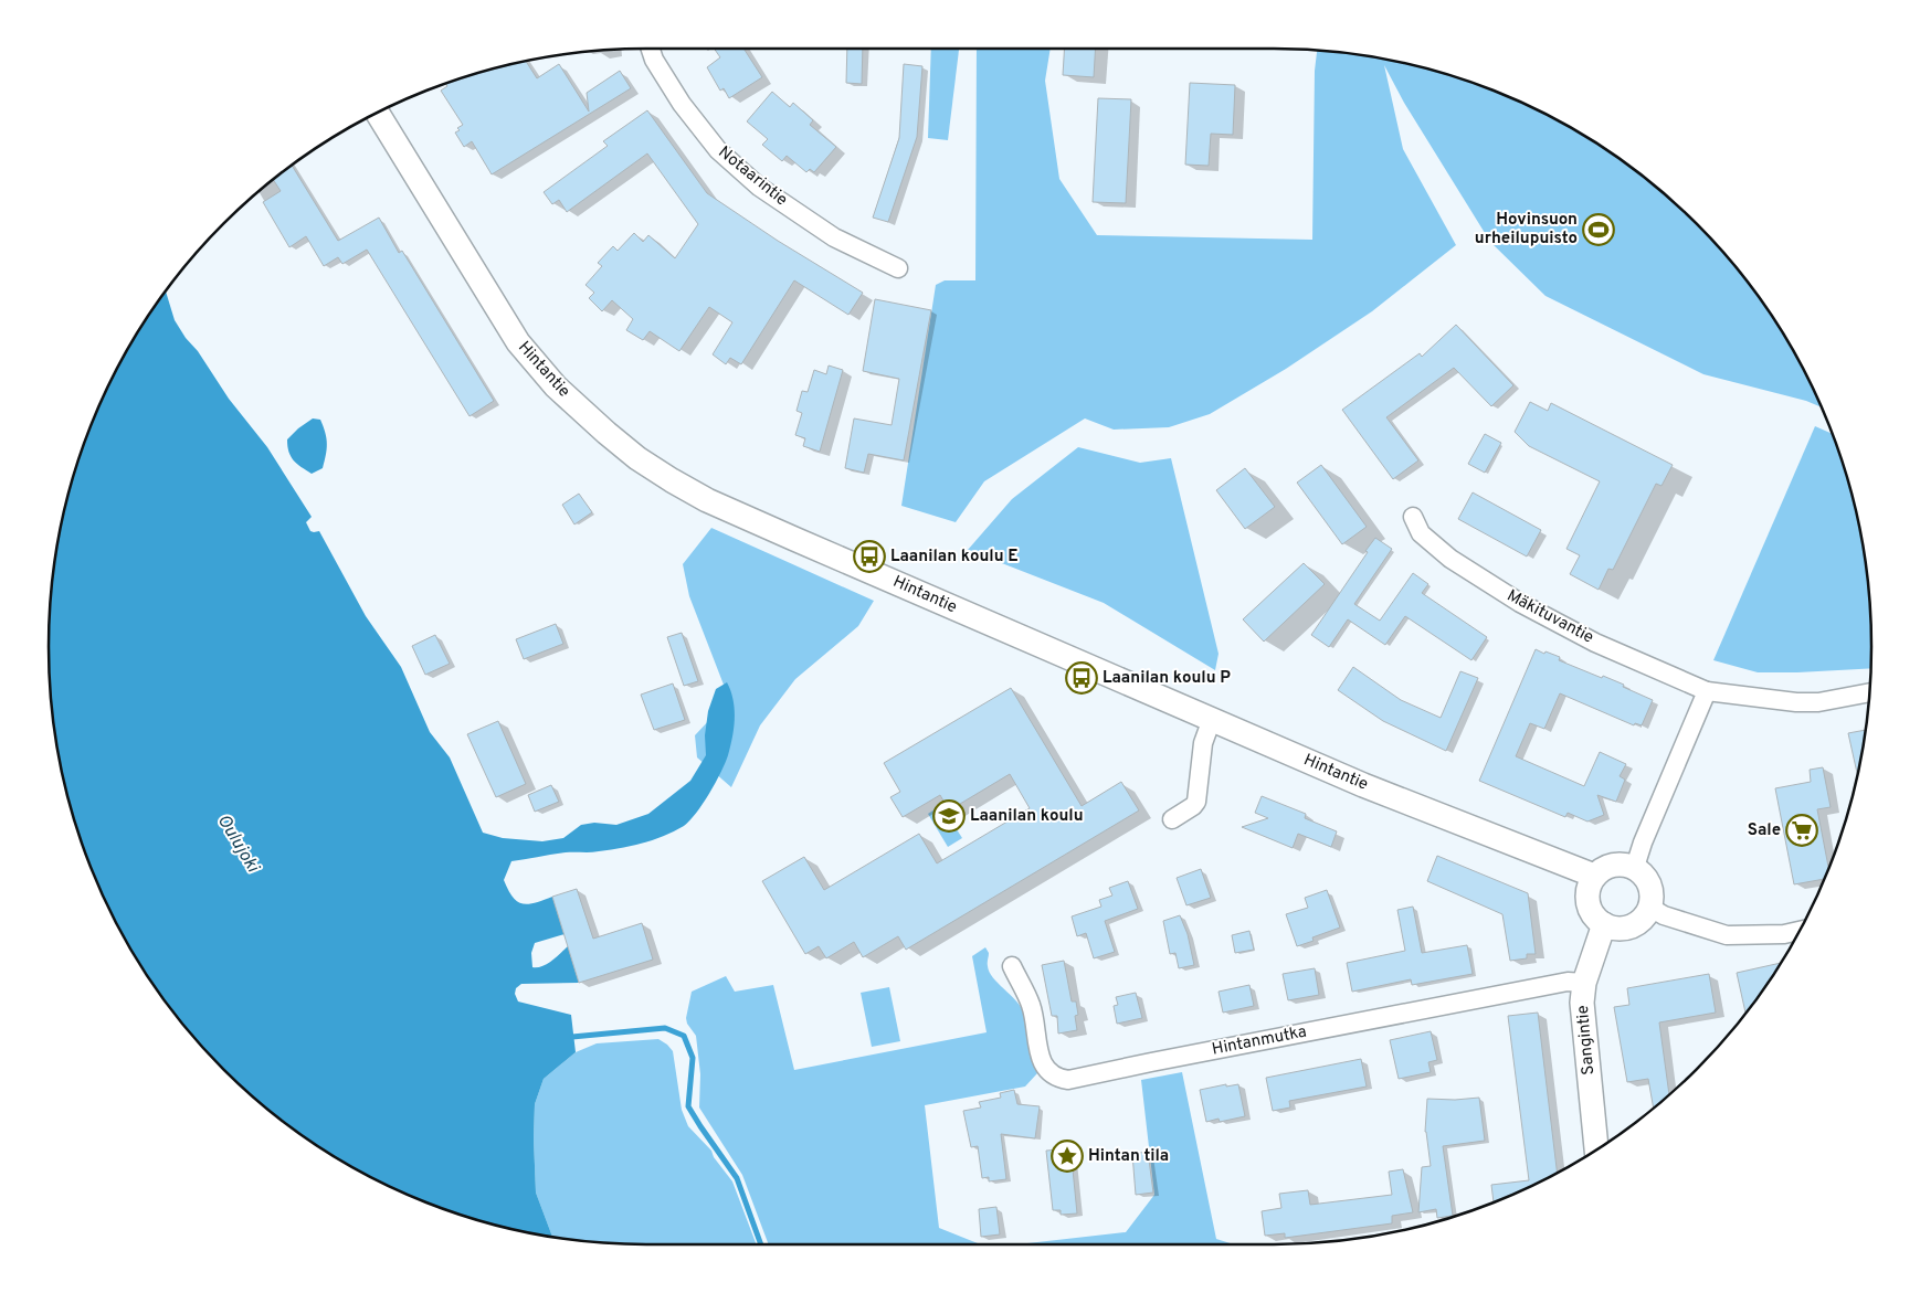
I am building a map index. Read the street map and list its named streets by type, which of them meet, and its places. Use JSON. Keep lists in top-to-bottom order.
{
  "streets": {
    "street": [
      "Notaarintie",
      "Hintantie",
      "Mäkituvantie",
      "Sangintie",
      "Hintanmutka"
    ]
  },
  "crossings": [
    ["Hintantie", "Sangintie"],
    ["Sangintie", "Hintanmutka"]
  ],
  "water": ["Oulujoki"],
  "places": {
    "sports": ["Hovinsuon urheilupuisto"],
    "bus stop": ["Laanilan koulu E", "Laanilan koulu P"],
    "school or university": ["Laanilan koulu"],
    "supermarket": ["Sale"],
    "place": ["Hintan tila"]
  }
}
